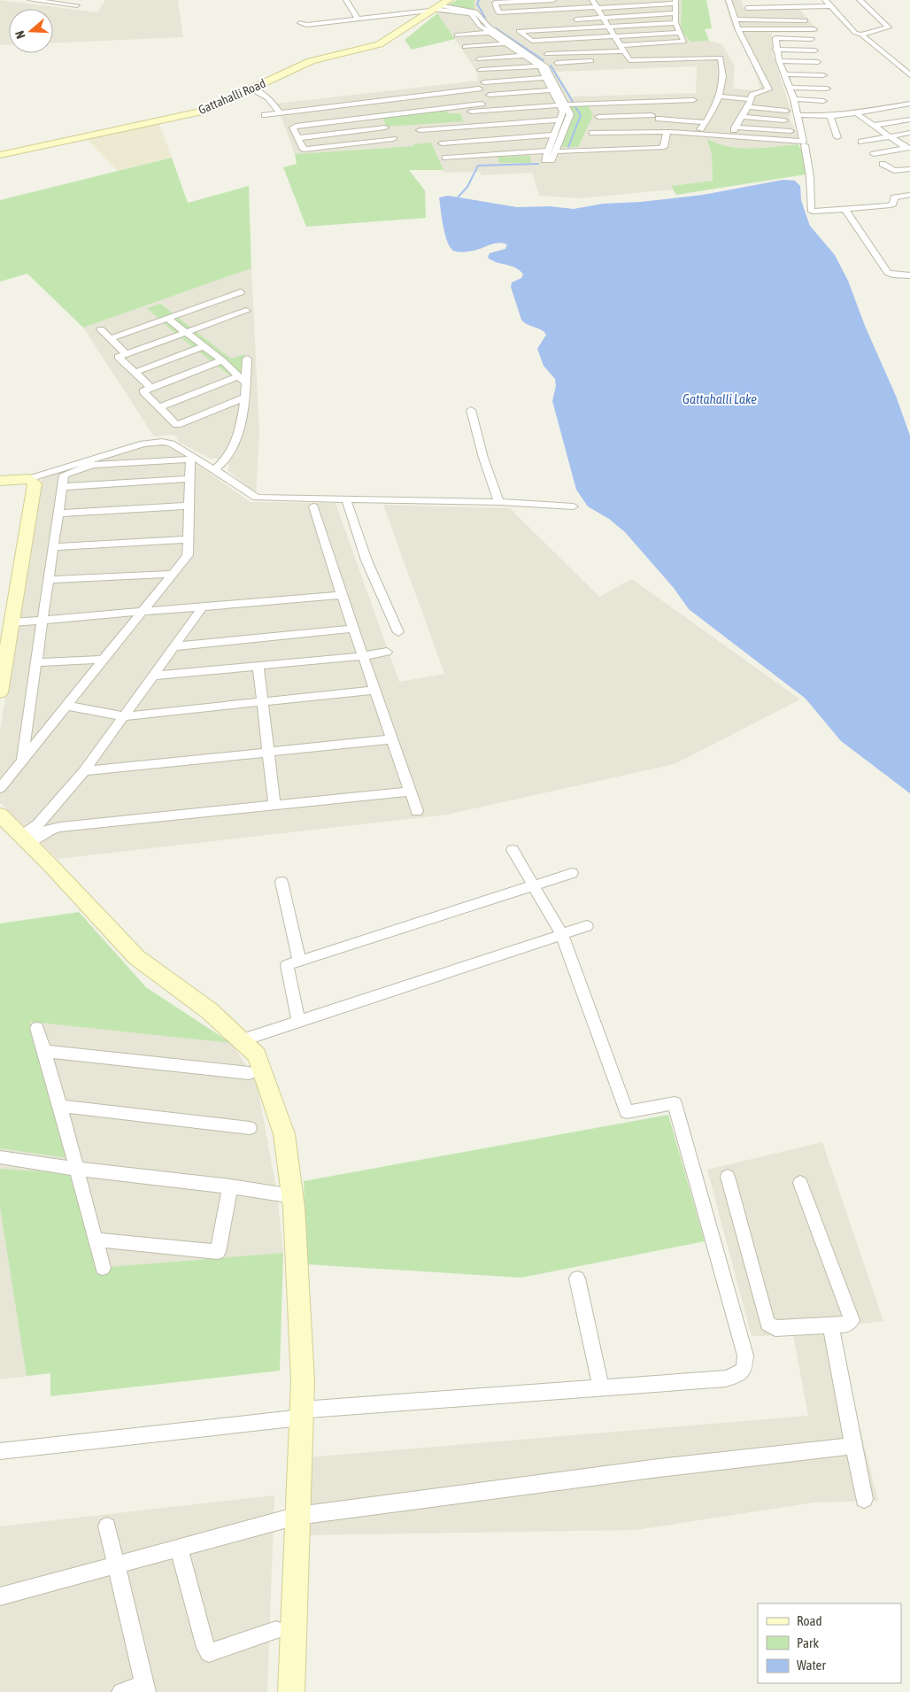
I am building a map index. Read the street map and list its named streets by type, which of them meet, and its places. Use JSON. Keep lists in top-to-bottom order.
{
  "streets": {
    "street": ["Gattahalli Road"]
  },
  "water": ["Gattahalli Lake"],
  "legend": ["Road", "Park", "Water"],
  "north": "left"
}
